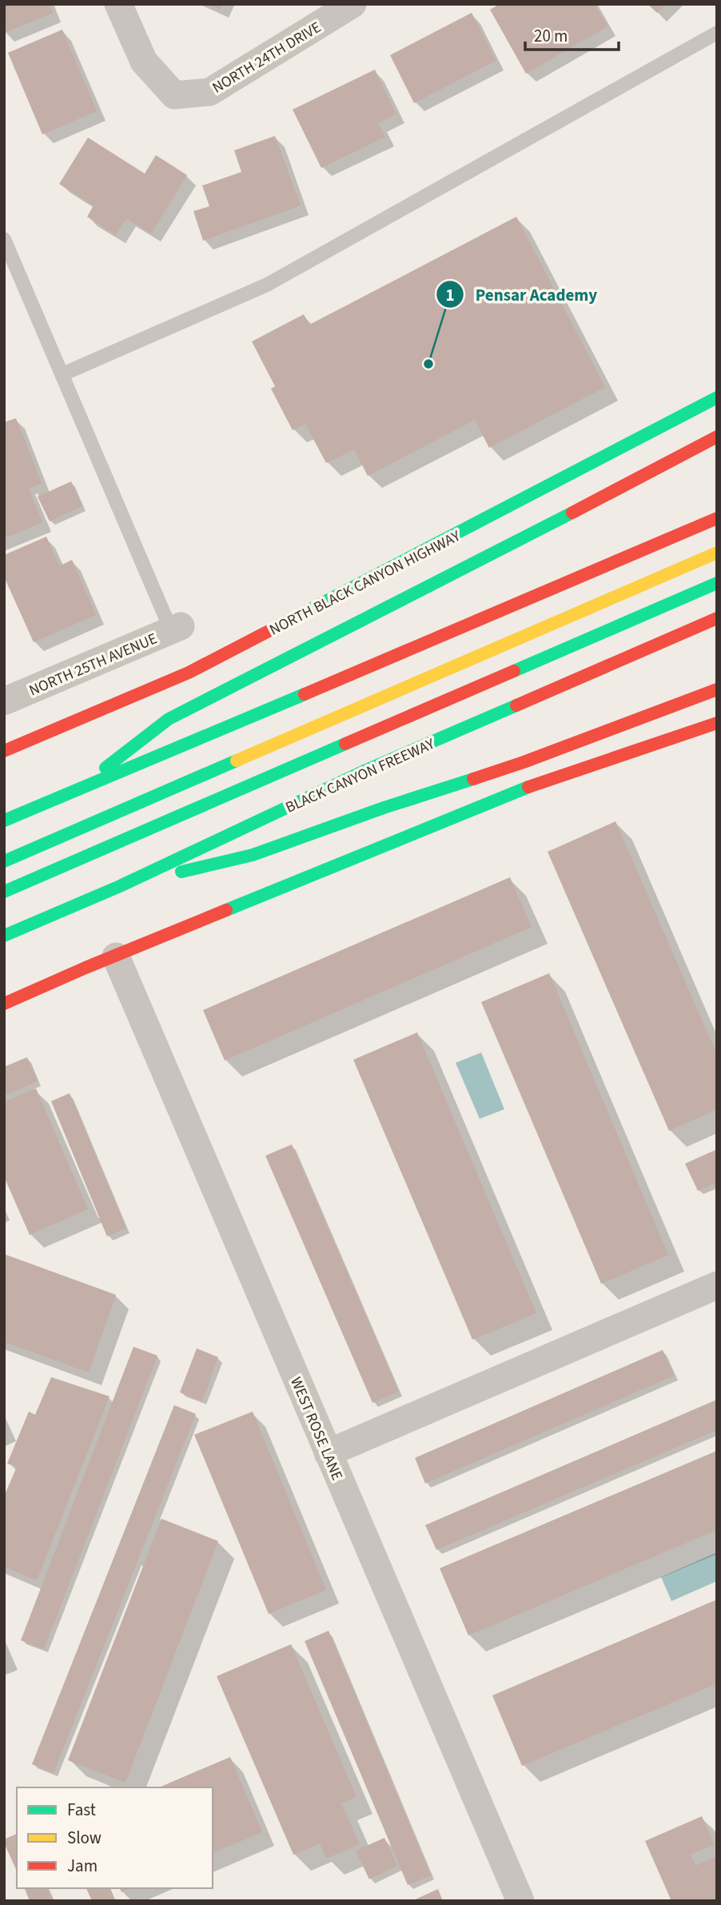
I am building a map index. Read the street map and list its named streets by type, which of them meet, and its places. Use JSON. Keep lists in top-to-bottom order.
{
  "streets": {
    "main road": ["NORTH BLACK CANYON HIGHWAY", "BLACK CANYON FREEWAY"],
    "street": ["NORTH 24TH DRIVE", "NORTH 25TH AVENUE", "WEST ROSE LANE"]
  },
  "places": ["Pensar Academy"],
  "legend": ["Fast", "Slow", "Jam"],
  "scale_bar": "20 m"
}
